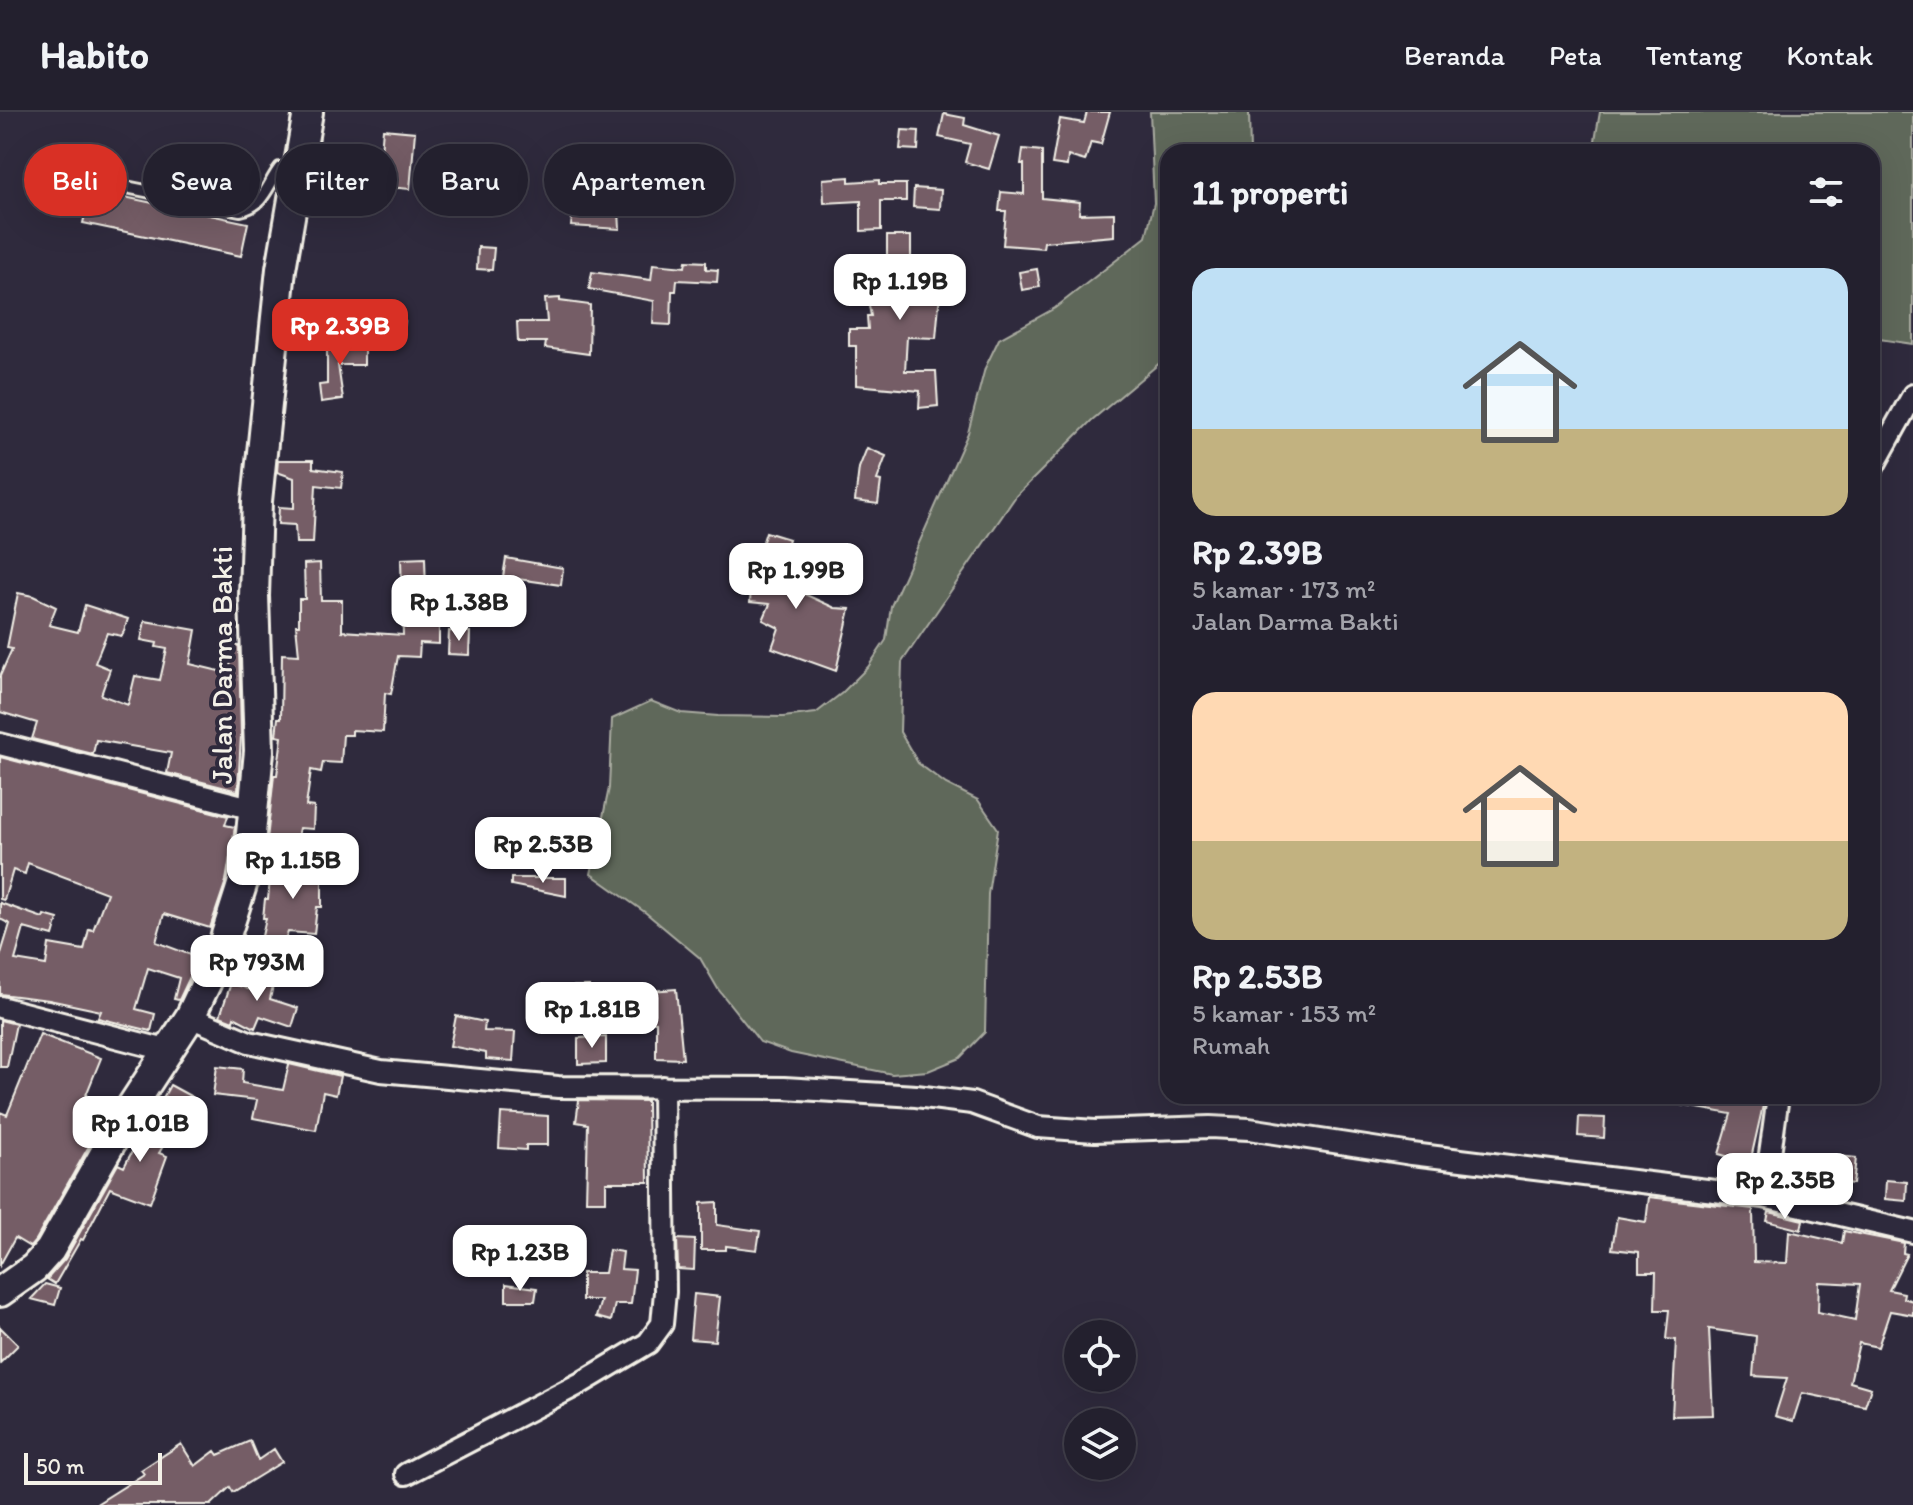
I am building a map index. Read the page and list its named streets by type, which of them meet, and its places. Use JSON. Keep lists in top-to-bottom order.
{
  "streets": {
    "street": ["Jalan Darma Bakti"]
  },
  "scale_bar": "50 m",
  "page": {
    "header": "Habito",
    "nav": [
      "Beranda",
      "Peta",
      "Tentang",
      "Kontak"
    ],
    "chip": [
      "Beli",
      "Sewa",
      "Filter",
      "Baru",
      "Apartemen"
    ],
    "heading": "11 properti",
    "list": [
      {
        "name": "Rp 2.39B",
        "note": "5 kamar · 173 m² · Jalan Darma Bakti"
      },
      {
        "name": "Rp 2.53B",
        "note": "5 kamar · 153 m² · Rumah"
      }
    ],
    "price": [
      "Rp 1.19B",
      "Rp 2.39B",
      "Rp 1.99B",
      "Rp 1.38B",
      "Rp 2.53B",
      "Rp 1.15B",
      "Rp 793M",
      "Rp 1.81B",
      "Rp 1.01B",
      "Rp 2.35B",
      "Rp 1.23B"
    ],
    "scale": "50 m"
  }
}
